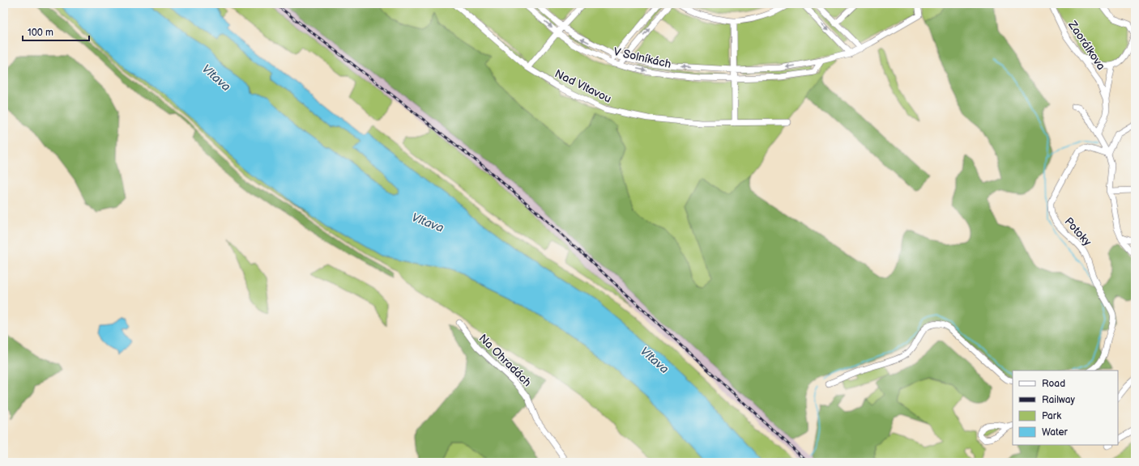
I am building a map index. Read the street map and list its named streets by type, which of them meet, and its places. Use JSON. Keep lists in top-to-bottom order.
{
  "streets": {
    "street": [
      "Zaorálkova",
      "V Solníkách",
      "Nad Vltavou",
      "Potoky",
      "Na Ohradách"
    ]
  },
  "water": ["Vltava"],
  "legend": [
    "Road",
    "Railway",
    "Park",
    "Water"
  ],
  "scale_bar": "100 m"
}
